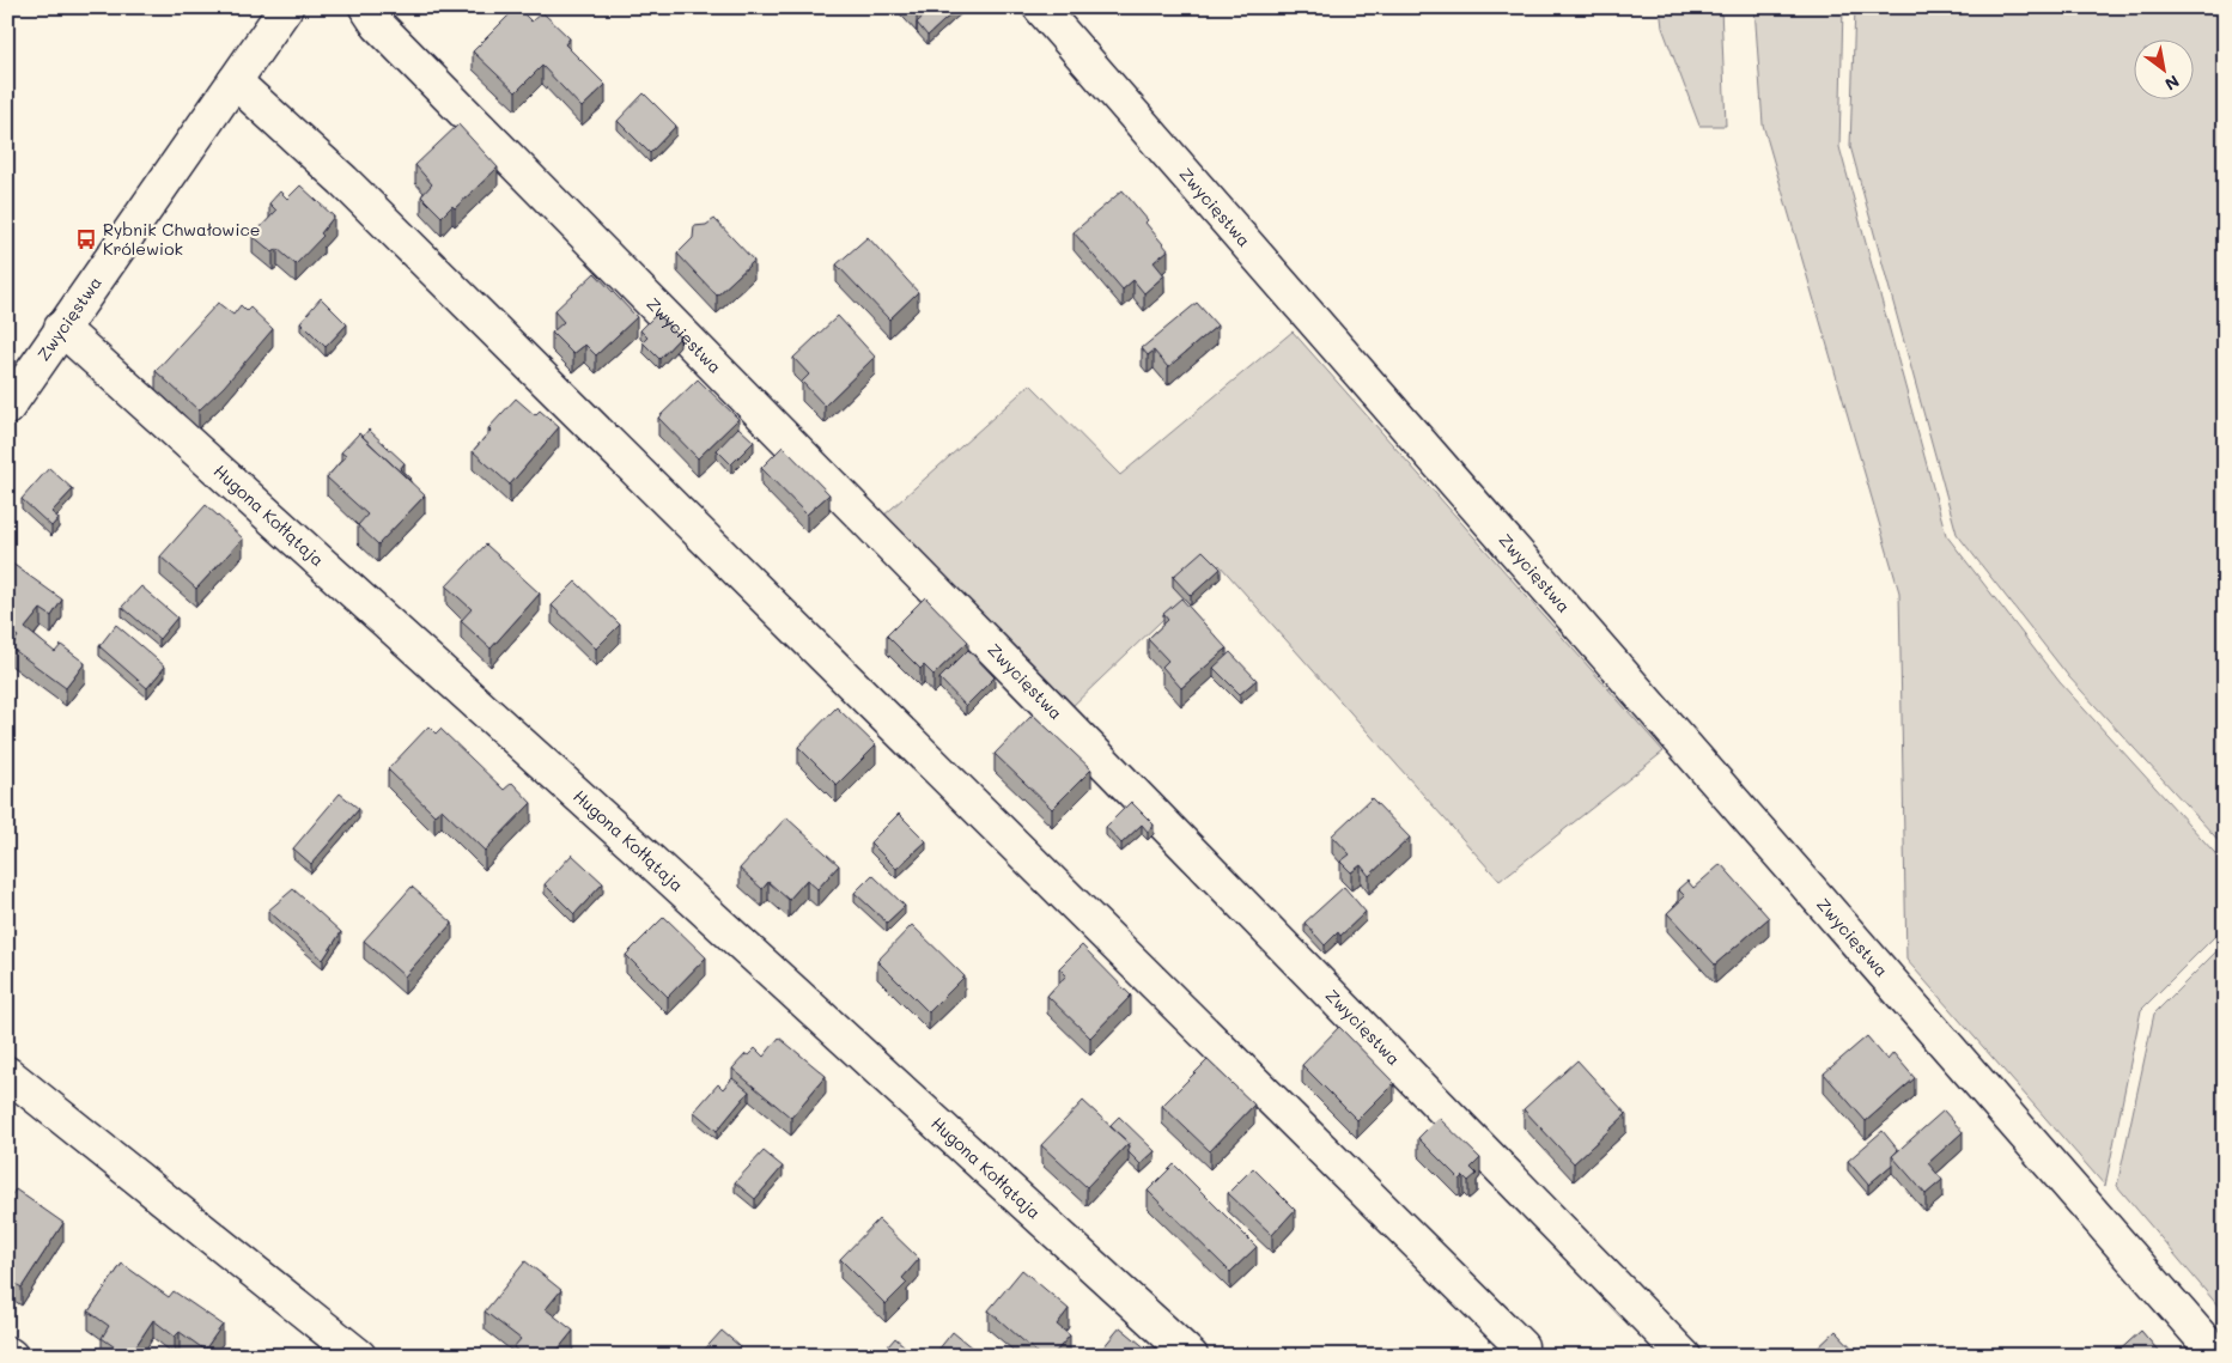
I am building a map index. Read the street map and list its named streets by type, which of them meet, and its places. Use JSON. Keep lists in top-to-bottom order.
{
  "streets": {
    "street": ["Zwycięstwa", "Hugona Kołłątaja"]
  },
  "crossings": [
    ["Zwycięstwa", "Hugona Kołłątaja"]
  ],
  "places": {
    "bus stop": ["Rybnik Chwałowice Królewiok"]
  },
  "north": "bottom right"
}
